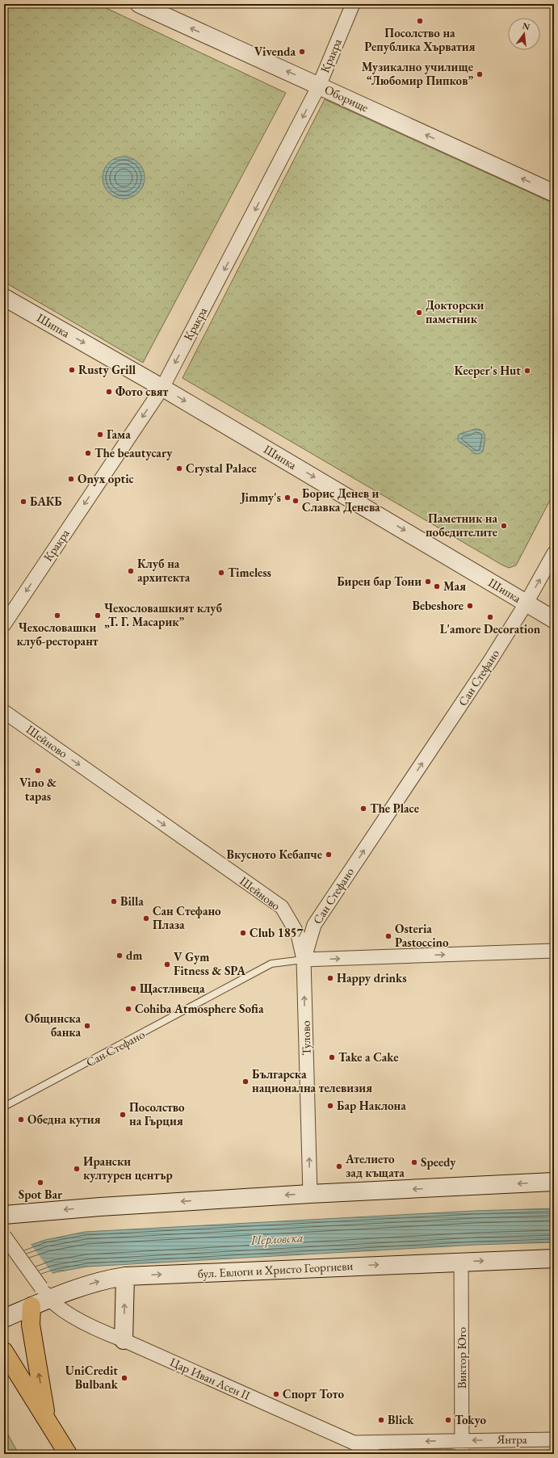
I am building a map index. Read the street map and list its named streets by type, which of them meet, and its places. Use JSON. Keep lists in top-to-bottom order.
{
  "streets": {
    "main road": ["бул. Евлоги и Христо Георгиеви"],
    "street": [
      "Кракра",
      "Оборище",
      "Шипка",
      "Сан Стефано",
      "Шейново",
      "Тулово",
      "Виктор Юго",
      "Цар Иван Асен II",
      "Янтра"
    ]
  },
  "crossings": [
    ["Кракра", "Оборище"],
    ["Кракра", "Шипка"],
    ["Шипка", "Сан Стефано"],
    ["Сан Стефано", "Шейново"],
    ["Сан Стефано", "Тулово"],
    ["Шейново", "Тулово"],
    ["бул. Евлоги и Христо Георгиеви", "Виктор Юго"],
    ["бул. Евлоги и Христо Георгиеви", "Цар Иван Асен II"],
    ["Виктор Юго", "Янтра"],
    ["Цар Иван Асен II", "Янтра"]
  ],
  "one_way": [
    "Кракра",
    "Оборище",
    "Шипка",
    "Сан Стефано",
    "Шейново",
    "Тулово",
    "Янтра"
  ],
  "water": ["Перловска"],
  "places": [
    "Посолство на Република Хърватия",
    "Vivenda",
    "Музикално училище “Любомир Пипков”",
    "Докторски паметник",
    "Rusty Grill",
    "Keeper's Hut",
    "Фото свят",
    "Гама",
    "The beautycary",
    "Crystal Palace",
    "Onyx optic",
    "Jimmy's",
    "Борис Денев и Славка Денева",
    "БАКБ",
    "Паметник на победителите",
    "Клуб на архитекта",
    "Timeless",
    "Бирен бар Тони",
    "Мая",
    "Bebeshore",
    "Чехословашки клуб-ресторант",
    "Чехословашкият клуб „Т. Г. Масарик”",
    "L'amore Decoration",
    "Vino & tapas",
    "The Place",
    "Вкусното Кебапче",
    "Billa",
    "Сан Стефано Плаза",
    "Club 1857",
    "Osteria Pastoccino",
    "dm",
    "V Gym Fitness & SPA",
    "Happy drinks",
    "Щастливеца",
    "Cohiba Atmosphere Sofia",
    "Общинска банка",
    "Take a Cake",
    "Българска национална телевизия",
    "Бар Наклона",
    "Посолство на Гърция",
    "Обедна кутия",
    "Speedy",
    "Ателието зад къщата",
    "Ирански културен център",
    "Spot Bar",
    "UniCredit Bulbank",
    "Спорт Тото",
    "Blick",
    "Tokyo"
  ],
  "north": "top"
}
